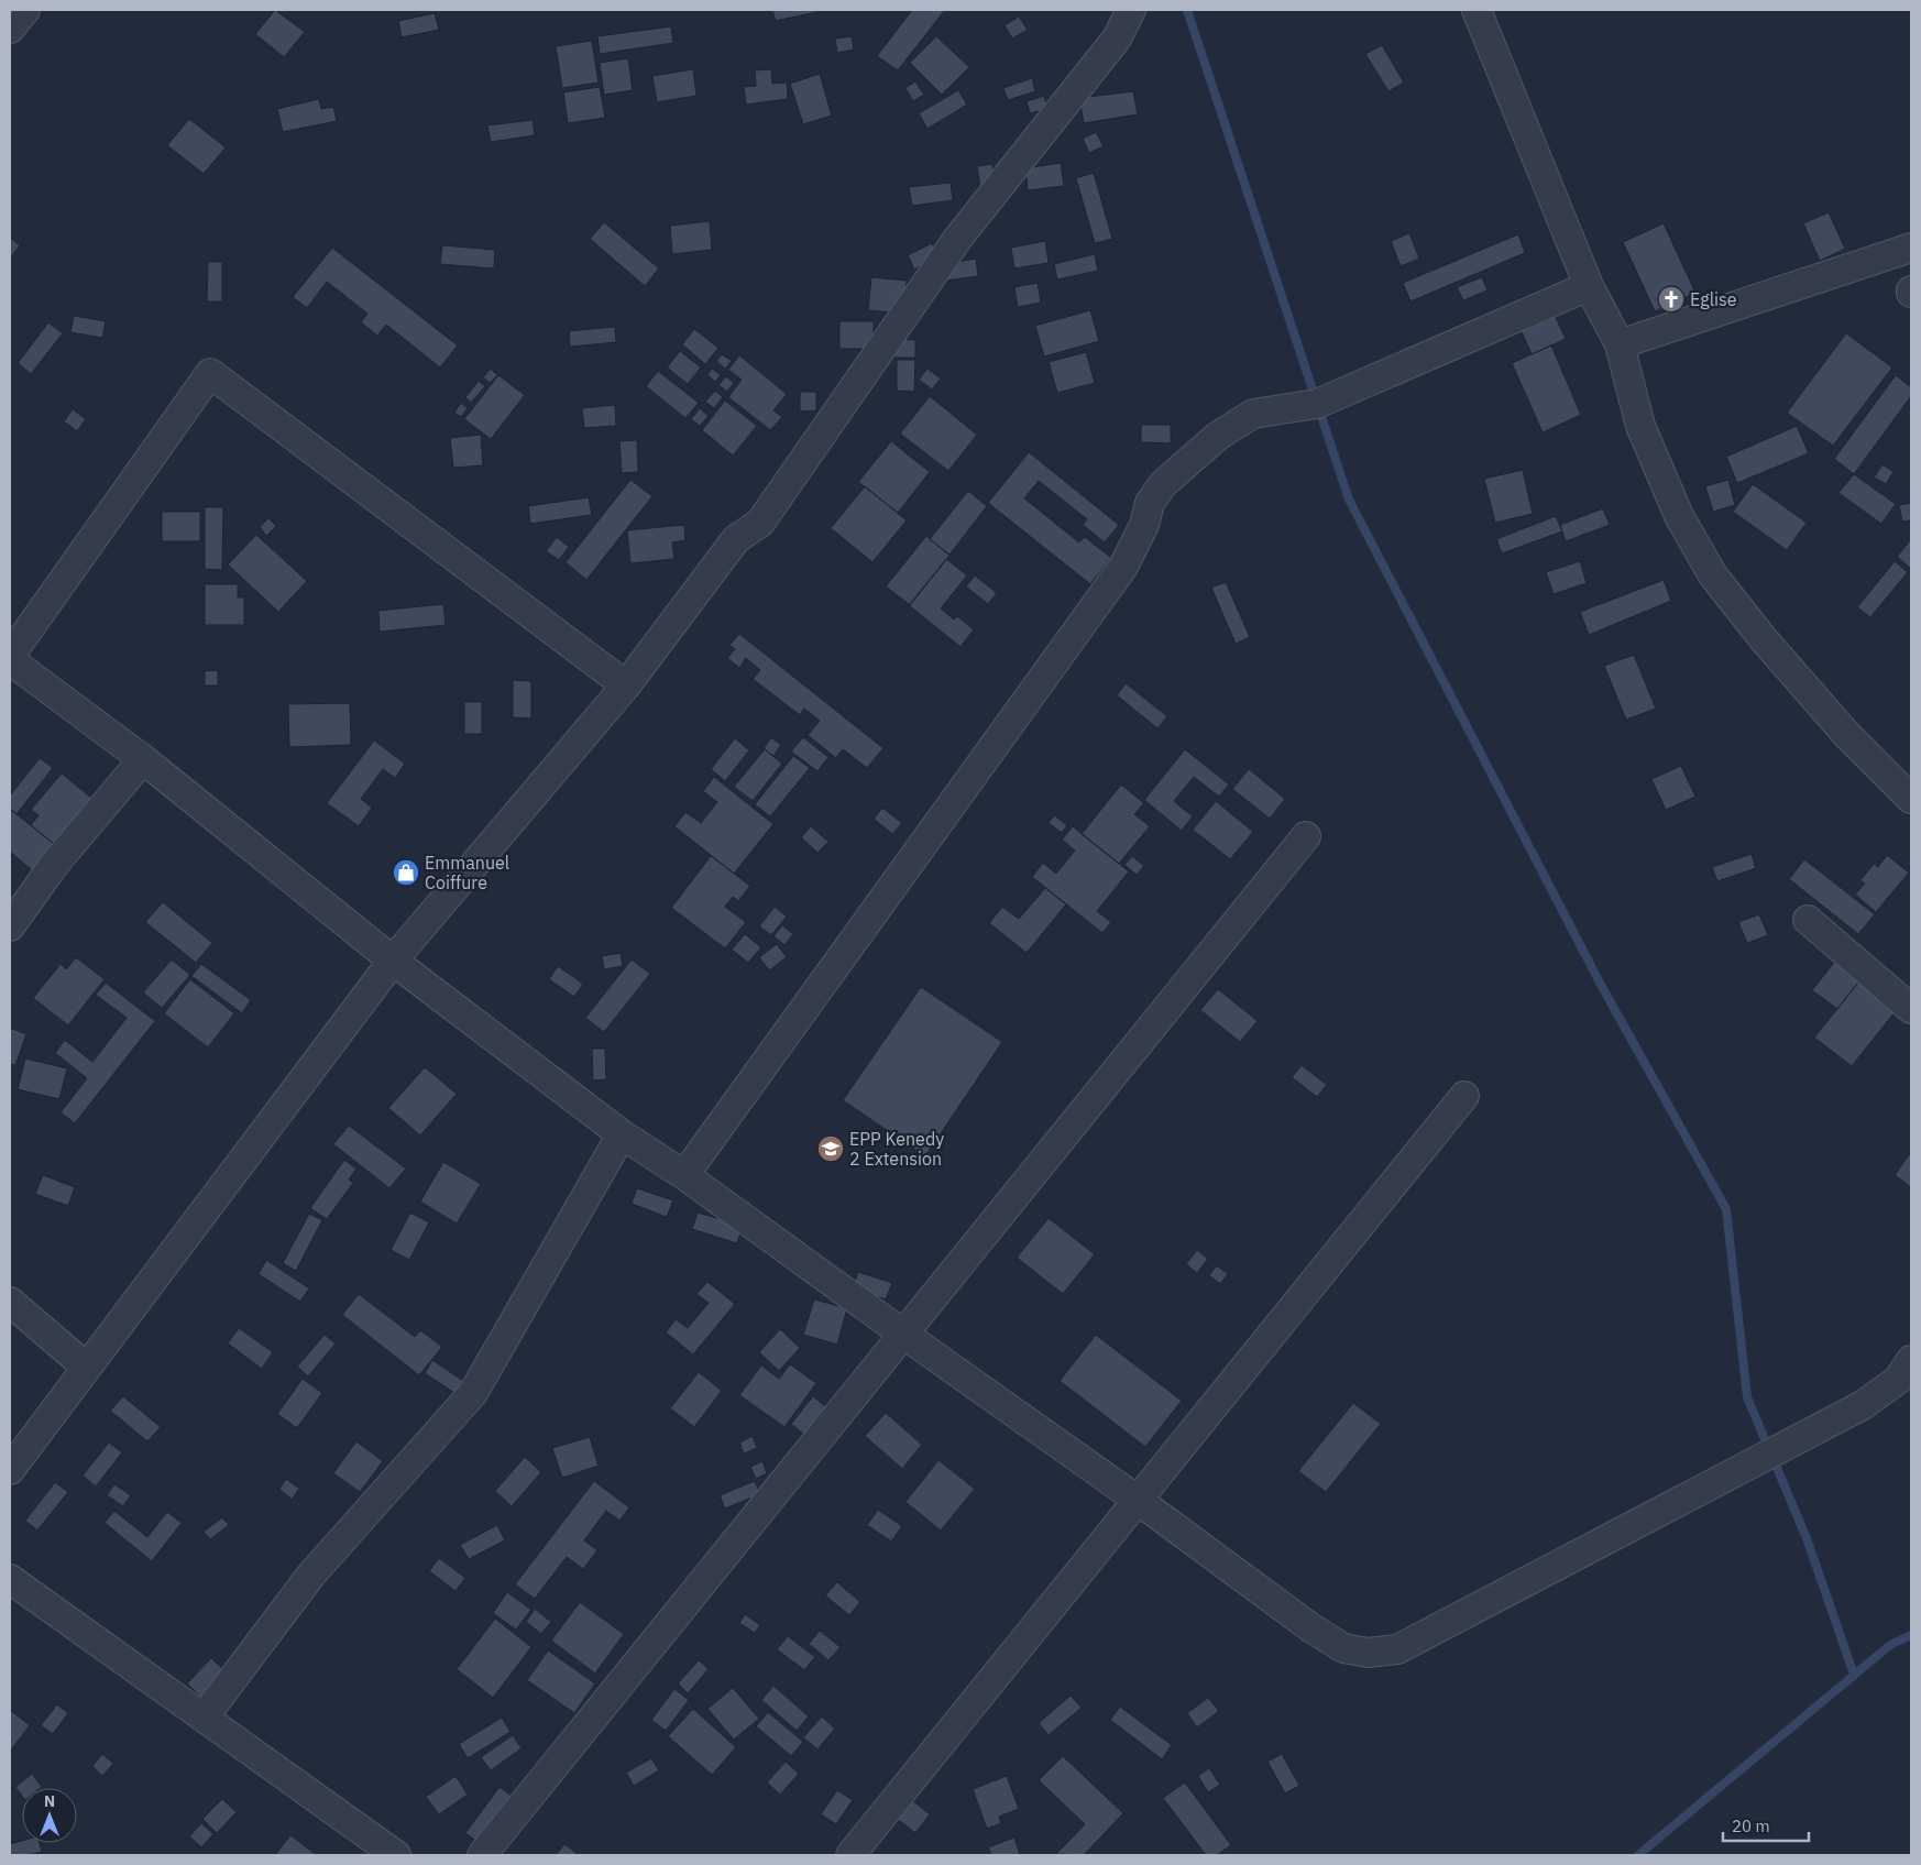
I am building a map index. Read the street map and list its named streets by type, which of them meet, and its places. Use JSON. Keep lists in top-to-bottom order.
{
  "places": {
    "church": ["Eglise"],
    "shop": ["Emmanuel Coiffure"],
    "school or university": ["EPP Kenedy 2 Extension"]
  },
  "scale_bar": "20 m",
  "north": "top"
}
